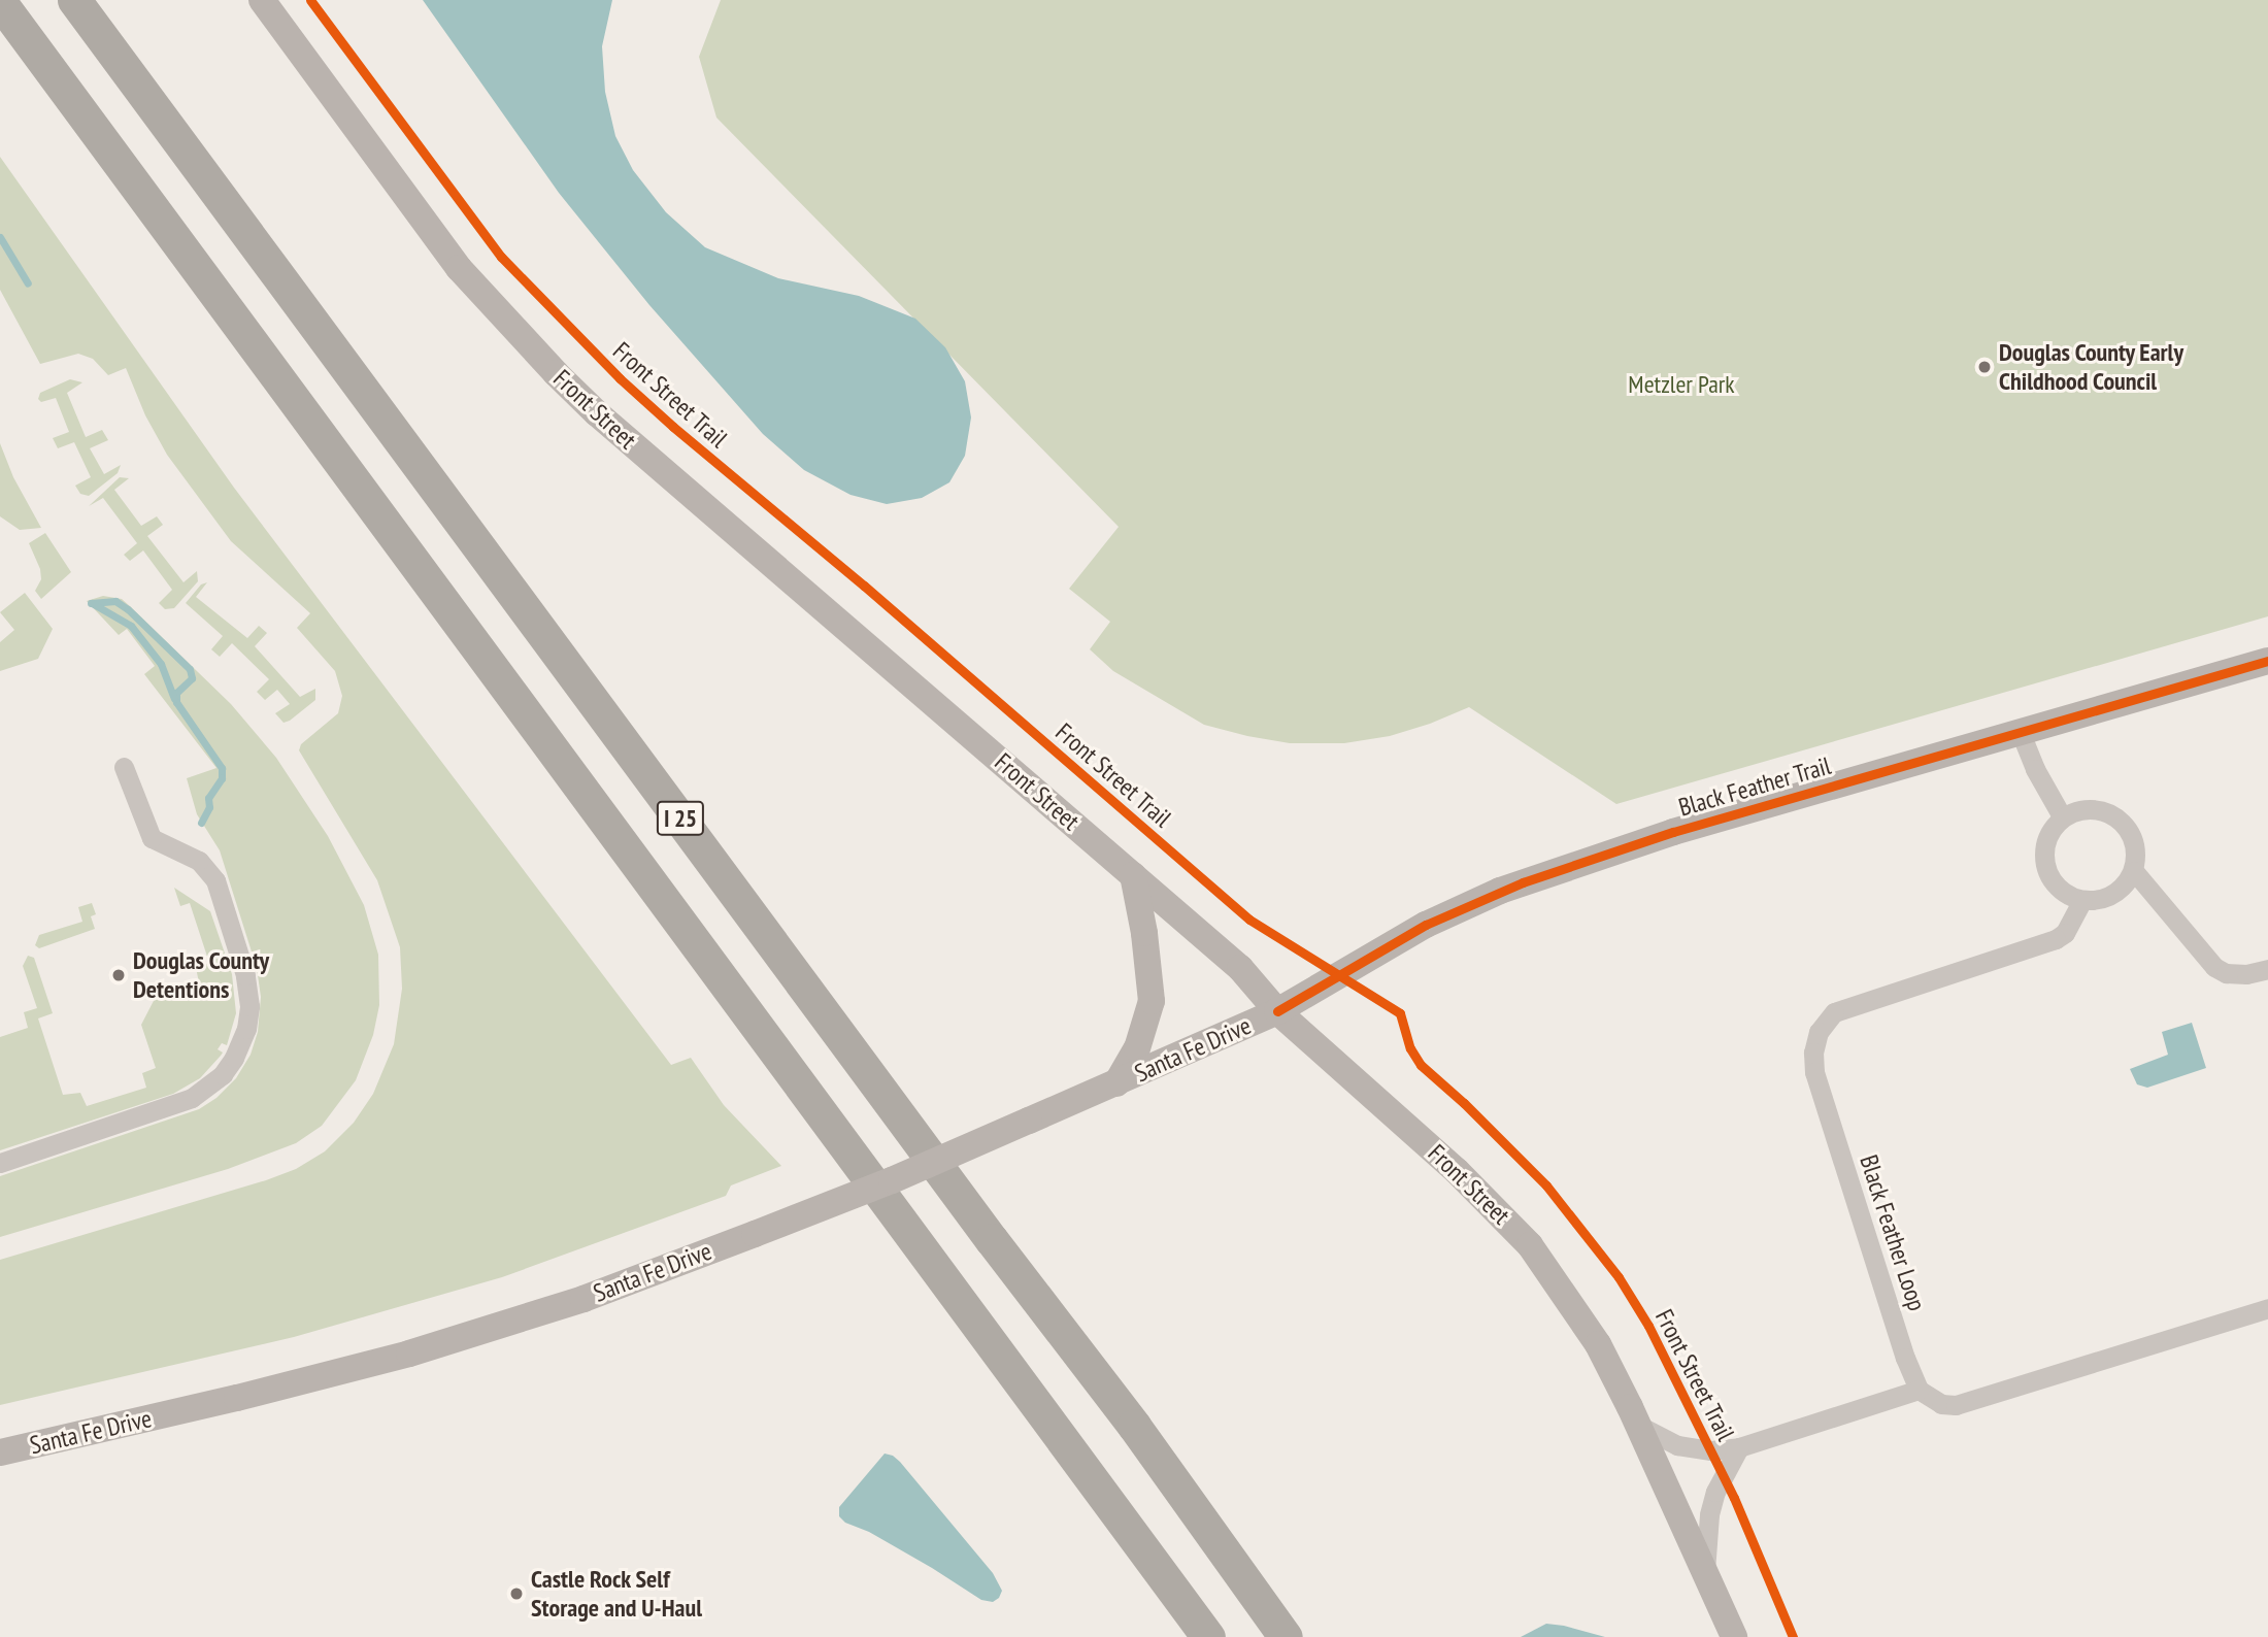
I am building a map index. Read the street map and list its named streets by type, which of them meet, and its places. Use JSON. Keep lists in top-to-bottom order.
{
  "streets": {
    "highway": ["I 25"],
    "main road": ["Front Street", "Black Feather Trail", "Santa Fe Drive"],
    "street": ["Black Feather Loop"],
    "cycle path": ["Front Street Trail"]
  },
  "crossings": [
    ["Front Street", "Black Feather Trail"],
    ["Front Street", "Santa Fe Drive"],
    ["Black Feather Trail", "Santa Fe Drive"]
  ],
  "parks": ["Metzler Park"],
  "places": ["Douglas County Early Childhood Council", "Douglas County Detentions", "Castle Rock Self Storage and U-Haul"]
}
